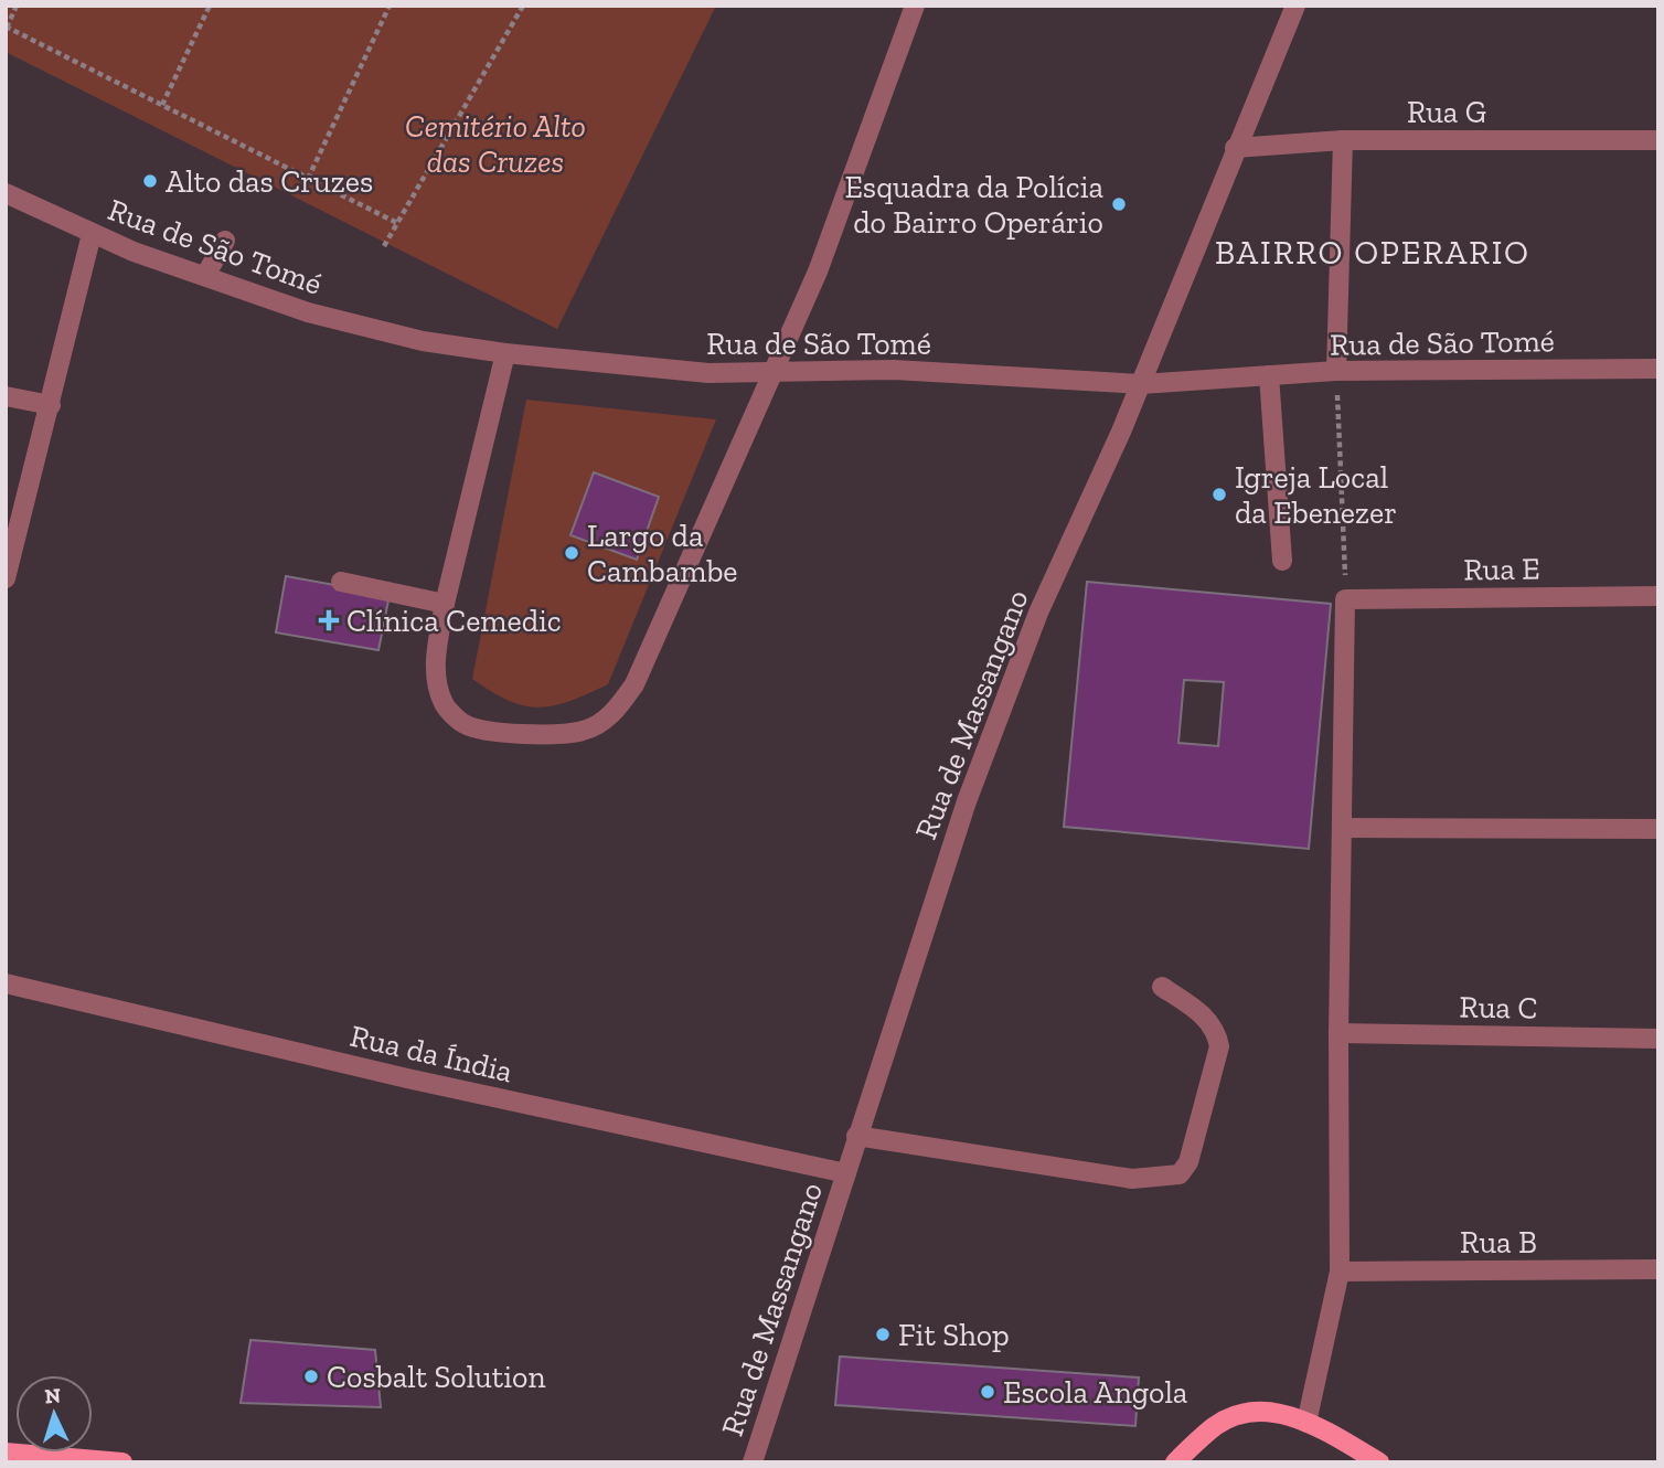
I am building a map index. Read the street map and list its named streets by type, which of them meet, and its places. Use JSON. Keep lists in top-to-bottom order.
{
  "streets": {
    "street": [
      "Rua G",
      "Rua de São Tomé",
      "Rua E",
      "Rua de Massangano",
      "Rua C",
      "Rua da Índia",
      "Rua B"
    ]
  },
  "crossings": [
    ["Rua G", "Rua de Massangano"],
    ["Rua de São Tomé", "Rua de Massangano"],
    ["Rua de Massangano", "Rua da Índia"]
  ],
  "districts": ["BAIRRO OPERARIO"],
  "parks": ["Cemitério Alto das Cruzes"],
  "places": {
    "other": [
      "Alto das Cruzes",
      "Esquadra da Polícia do Bairro Operário",
      "Igreja Local da Ebenezer",
      "Largo da Cambambe",
      "Fit Shop",
      "Cosbalt Solution",
      "Escola Angola"
    ],
    "health": ["Clínica Cemedic"]
  },
  "north": "top"
}
